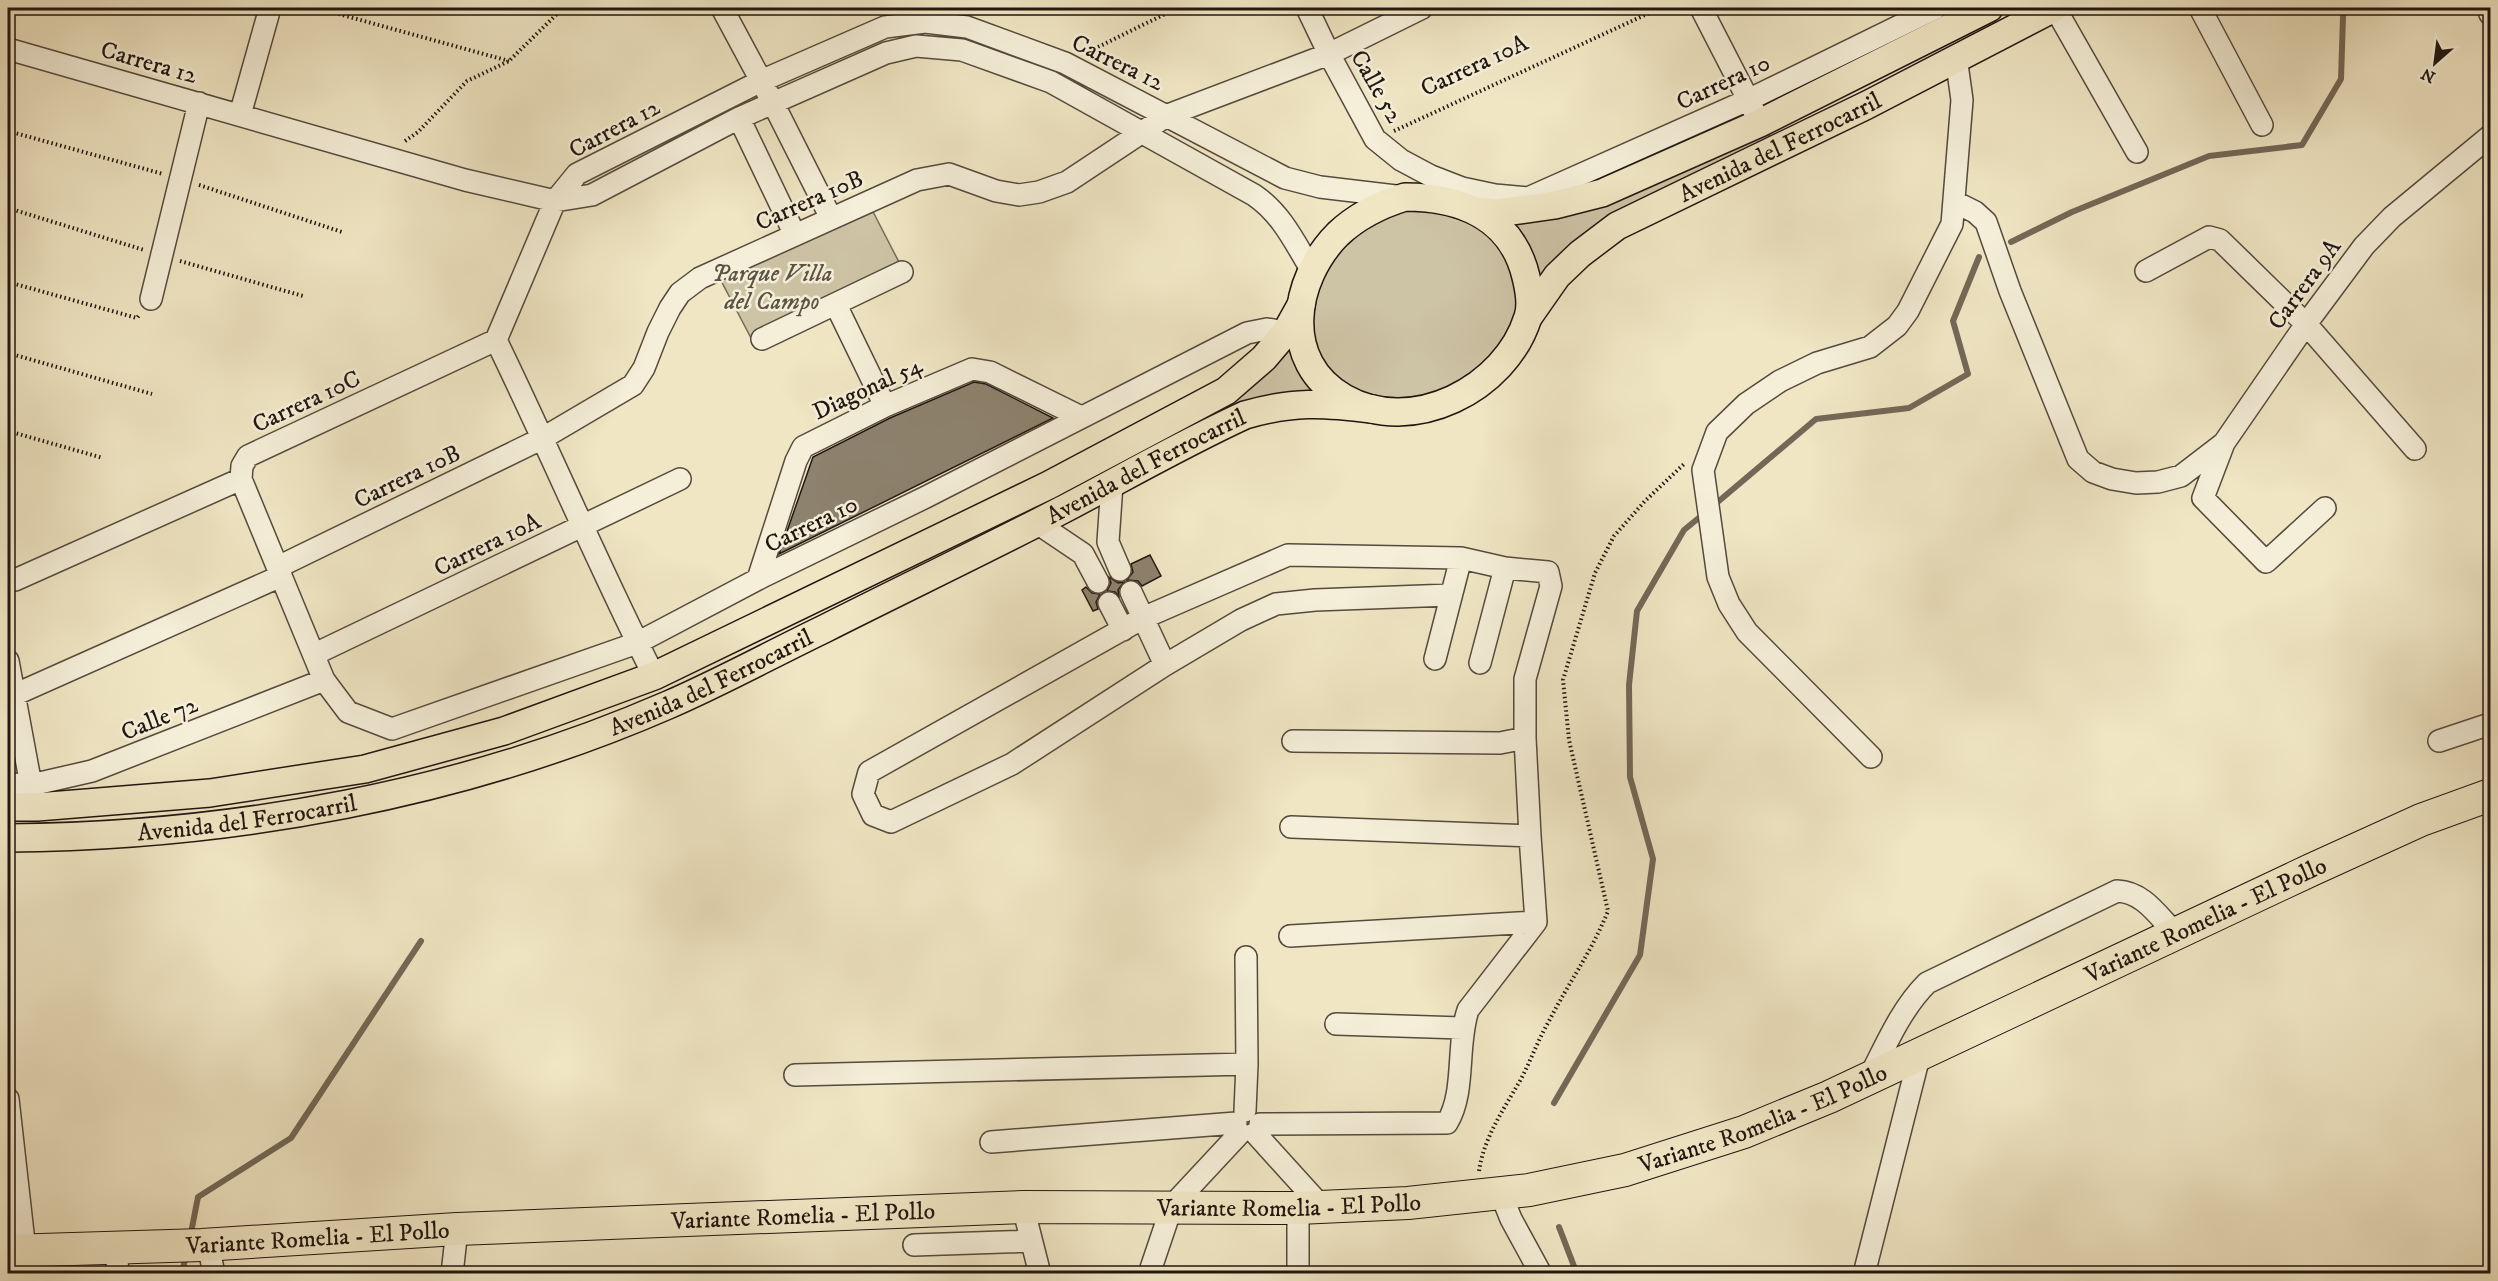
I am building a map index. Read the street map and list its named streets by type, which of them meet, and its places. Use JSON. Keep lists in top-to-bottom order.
{
  "streets": {
    "highway": ["Variante Romelia - El Pollo"],
    "main road": ["Avenida del Ferrocarril"],
    "street": [
      "Carrera 12",
      "Carrera 10A",
      "Carrera 10",
      "Calle 52",
      "Carrera 10B",
      "Carrera 9A",
      "Diagonal 54",
      "Carrera 10C",
      "Calle 72"
    ]
  },
  "crossings": [
    ["Carrera 12", "Carrera 10B"],
    ["Carrera 10A", "Calle 52"],
    ["Carrera 10", "Calle 52"],
    ["Carrera 10", "Avenida del Ferrocarril"],
    ["Carrera 10", "Diagonal 54"],
    ["Carrera 10", "Calle 72"],
    ["Calle 52", "Carrera 10B"]
  ],
  "parks": ["Parque Villa del Campo"],
  "north": "bottom left"
}
